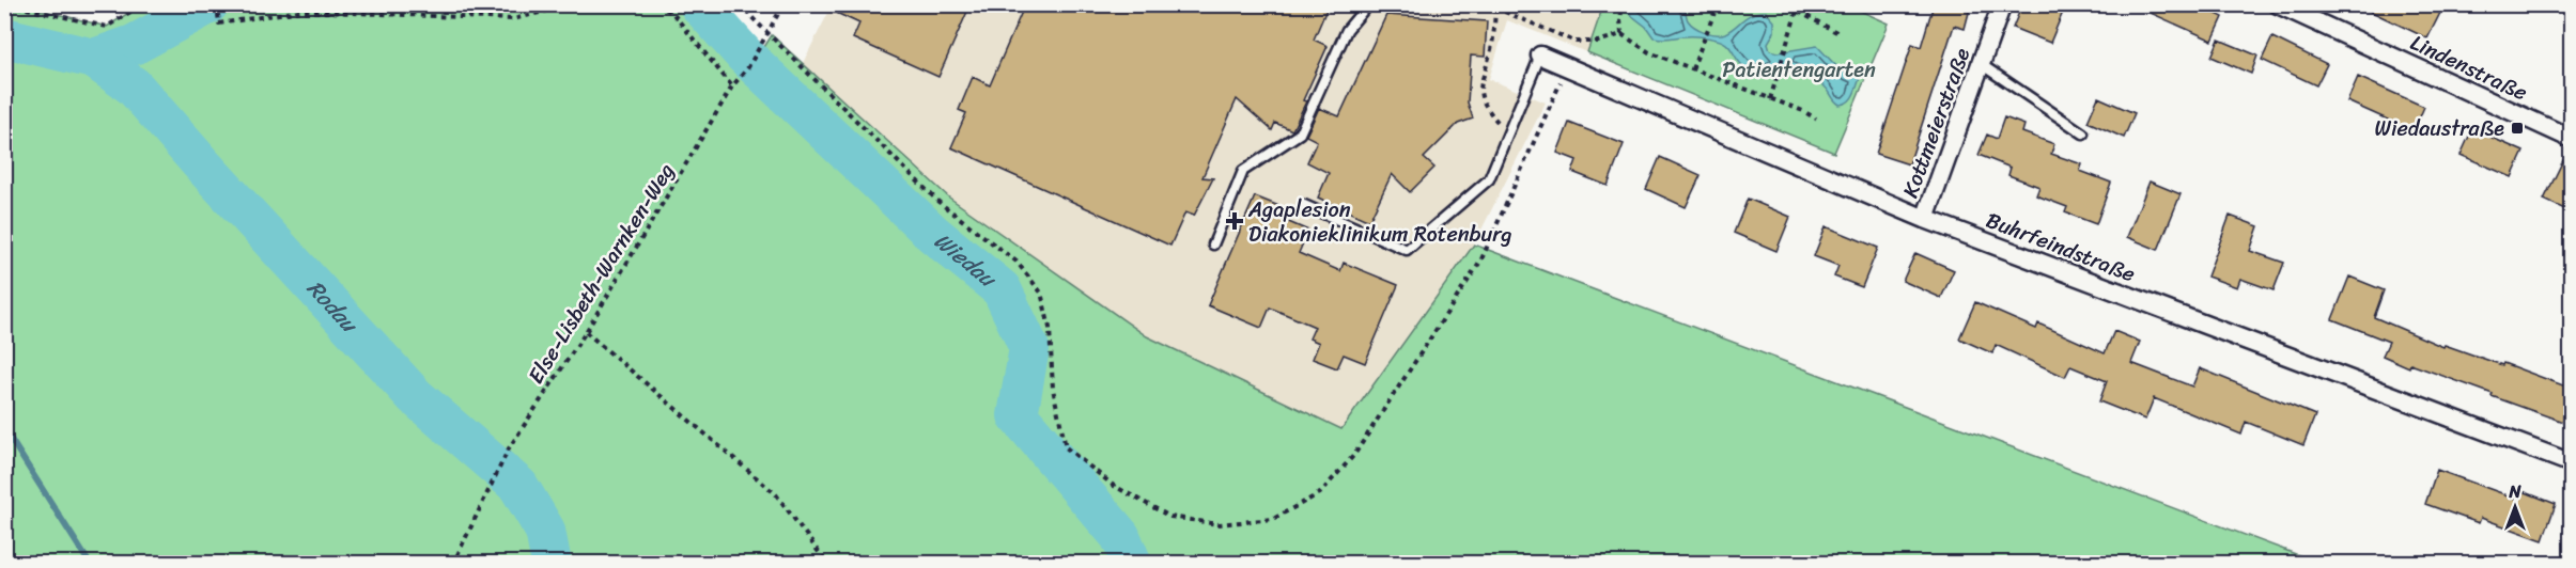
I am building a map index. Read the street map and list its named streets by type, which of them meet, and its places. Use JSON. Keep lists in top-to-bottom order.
{
  "streets": {
    "street": ["Lindenstraße", "Kottmeierstraße", "Buhrfeindstraße"],
    "path": ["Else-Lisbeth-Warnken-Weg"]
  },
  "crossings": [
    ["Kottmeierstraße", "Buhrfeindstraße"]
  ],
  "water": ["Wiedau", "Rodau"],
  "parks": ["Patientengarten"],
  "places": {
    "transit": ["Wiedaustraße"],
    "health": ["Agaplesion Diakonieklinikum Rotenburg"]
  },
  "north": "top"
}
